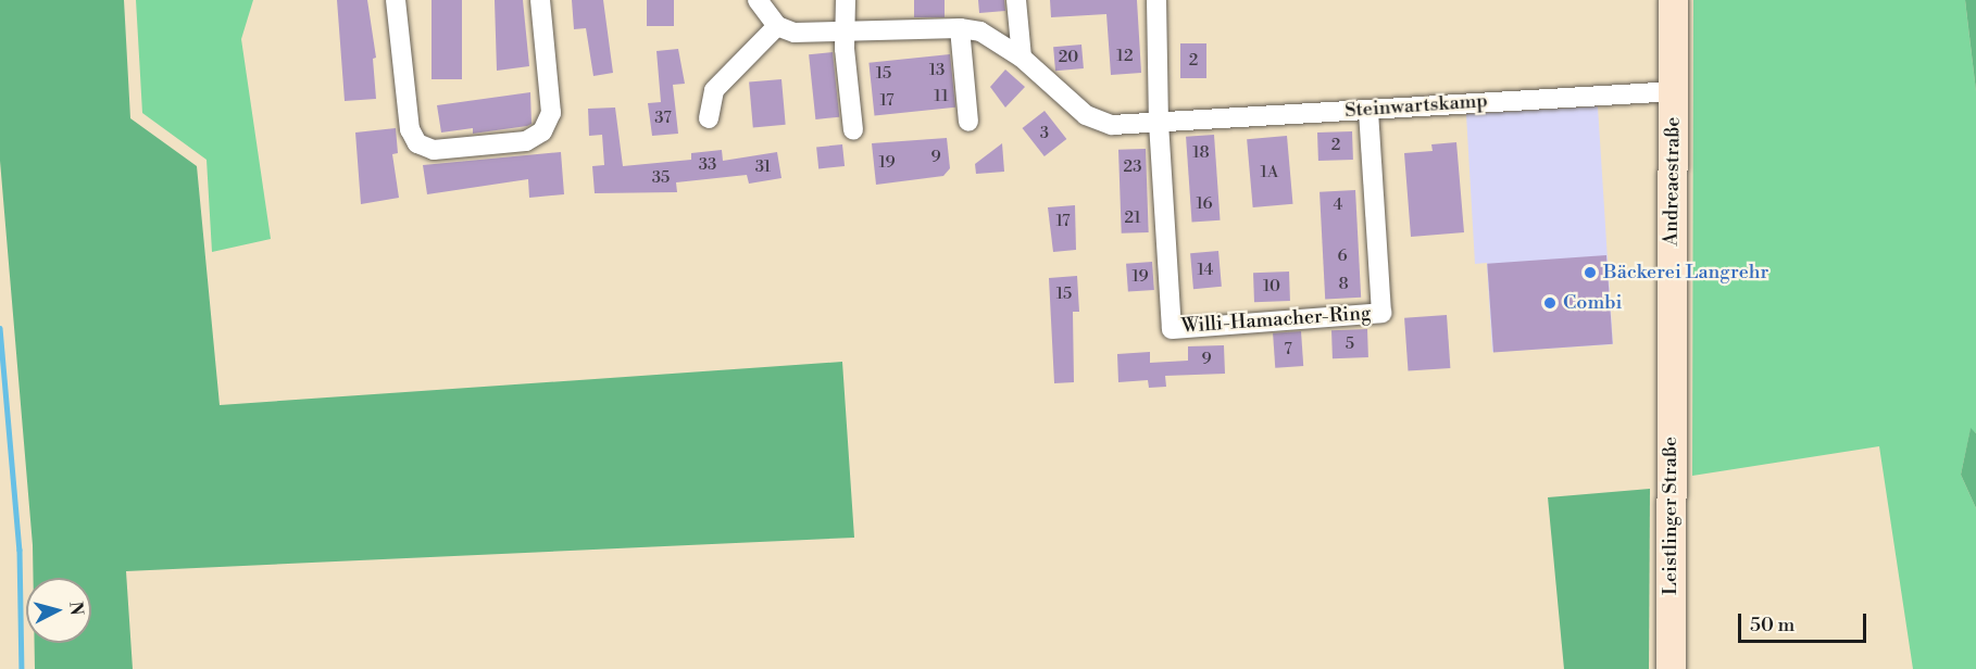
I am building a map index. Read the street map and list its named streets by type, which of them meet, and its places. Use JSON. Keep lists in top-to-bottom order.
{
  "streets": {
    "street": [
      "Steinwartskamp",
      "Andreaestraße",
      "Willi-Hamacher-Ring",
      "Leistlinger Straße"
    ]
  },
  "crossings": [
    ["Steinwartskamp", "Andreaestraße"],
    ["Steinwartskamp", "Willi-Hamacher-Ring"],
    ["Andreaestraße", "Leistlinger Straße"]
  ],
  "places": ["Bäckerei Langrehr", "Combi"],
  "house_numbers": [
    "12",
    "20",
    "2",
    "13",
    "15",
    "11",
    "17",
    "37",
    "3",
    "2",
    "18",
    "9",
    "19",
    "33",
    "31",
    "23",
    "1A",
    "35",
    "16",
    "4",
    "21",
    "17",
    "6",
    "14",
    "19",
    "8",
    "10",
    "15",
    "5",
    "7",
    "9"
  ],
  "scale_bar": "50 m",
  "north": "right"
}
